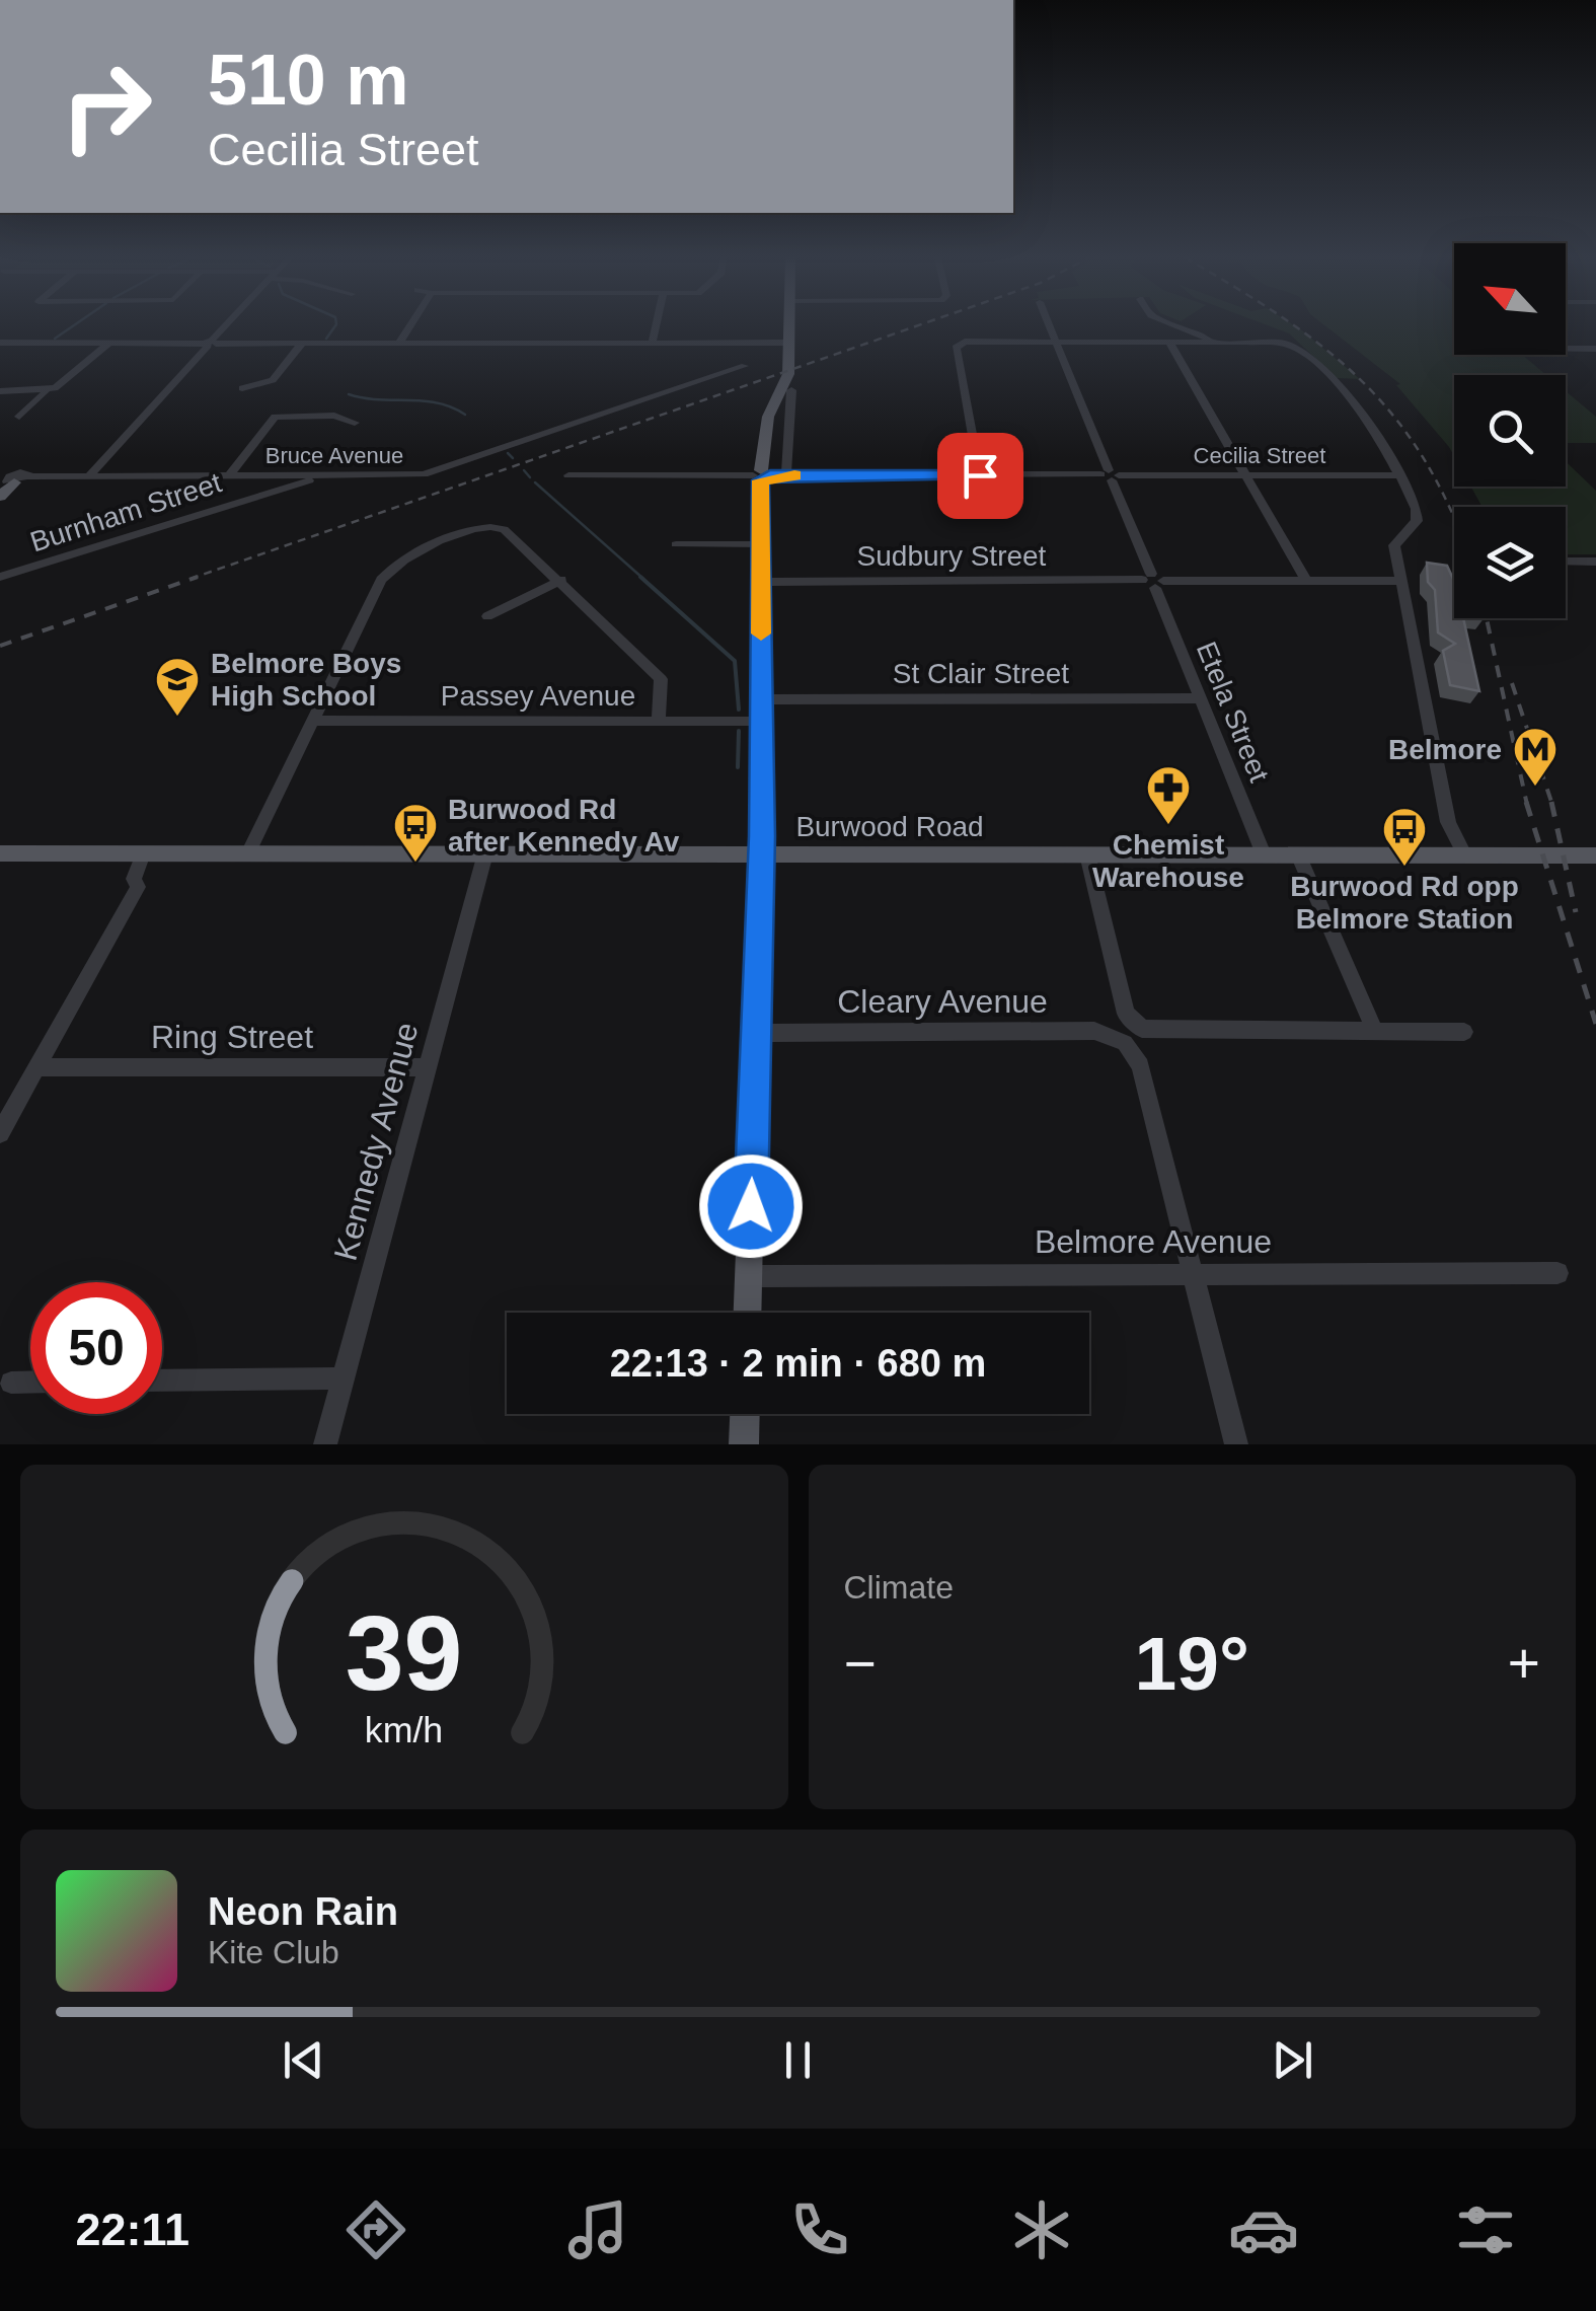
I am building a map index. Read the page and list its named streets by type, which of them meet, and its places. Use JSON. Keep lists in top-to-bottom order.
{
  "streets": {
    "main road": ["Burwood Road"],
    "street": [
      "Bruce Avenue",
      "Cecilia Street",
      "Burnham Street",
      "Sudbury Street",
      "St Clair Street",
      "Passey Avenue",
      "Etela Street",
      "Cleary Avenue",
      "Ring Street",
      "Kennedy Avenue",
      "Belmore Avenue"
    ]
  },
  "crossings": [
    ["Bruce Avenue", "Burnham Street"],
    ["Cecilia Street", "Etela Street"],
    ["Sudbury Street", "Etela Street"],
    ["St Clair Street", "Etela Street"],
    ["Etela Street", "Burwood Road"],
    ["Burwood Road", "Kennedy Avenue"],
    ["Ring Street", "Kennedy Avenue"]
  ],
  "places": {
    "school or university": ["Belmore Boys High School"],
    "metro station": ["Belmore"],
    "pharmacy": ["Chemist Warehouse"],
    "bus stop": ["Burwood Rd after Kennedy Av", "Burwood Rd opp Belmore Station"]
  },
  "north": "top left",
  "page": {
    "turn": ["510 m", "Cecilia Street"],
    "limit": "50",
    "trip": "22:13 · 2 min · 680 m",
    "tile": "Climate",
    "heat": ["−", "19°", "+"],
    "song": ["Neon Rain", "Kite Club"],
    "tabs": "22:11",
    "gauge": ["39", "km/h"]
  }
}
